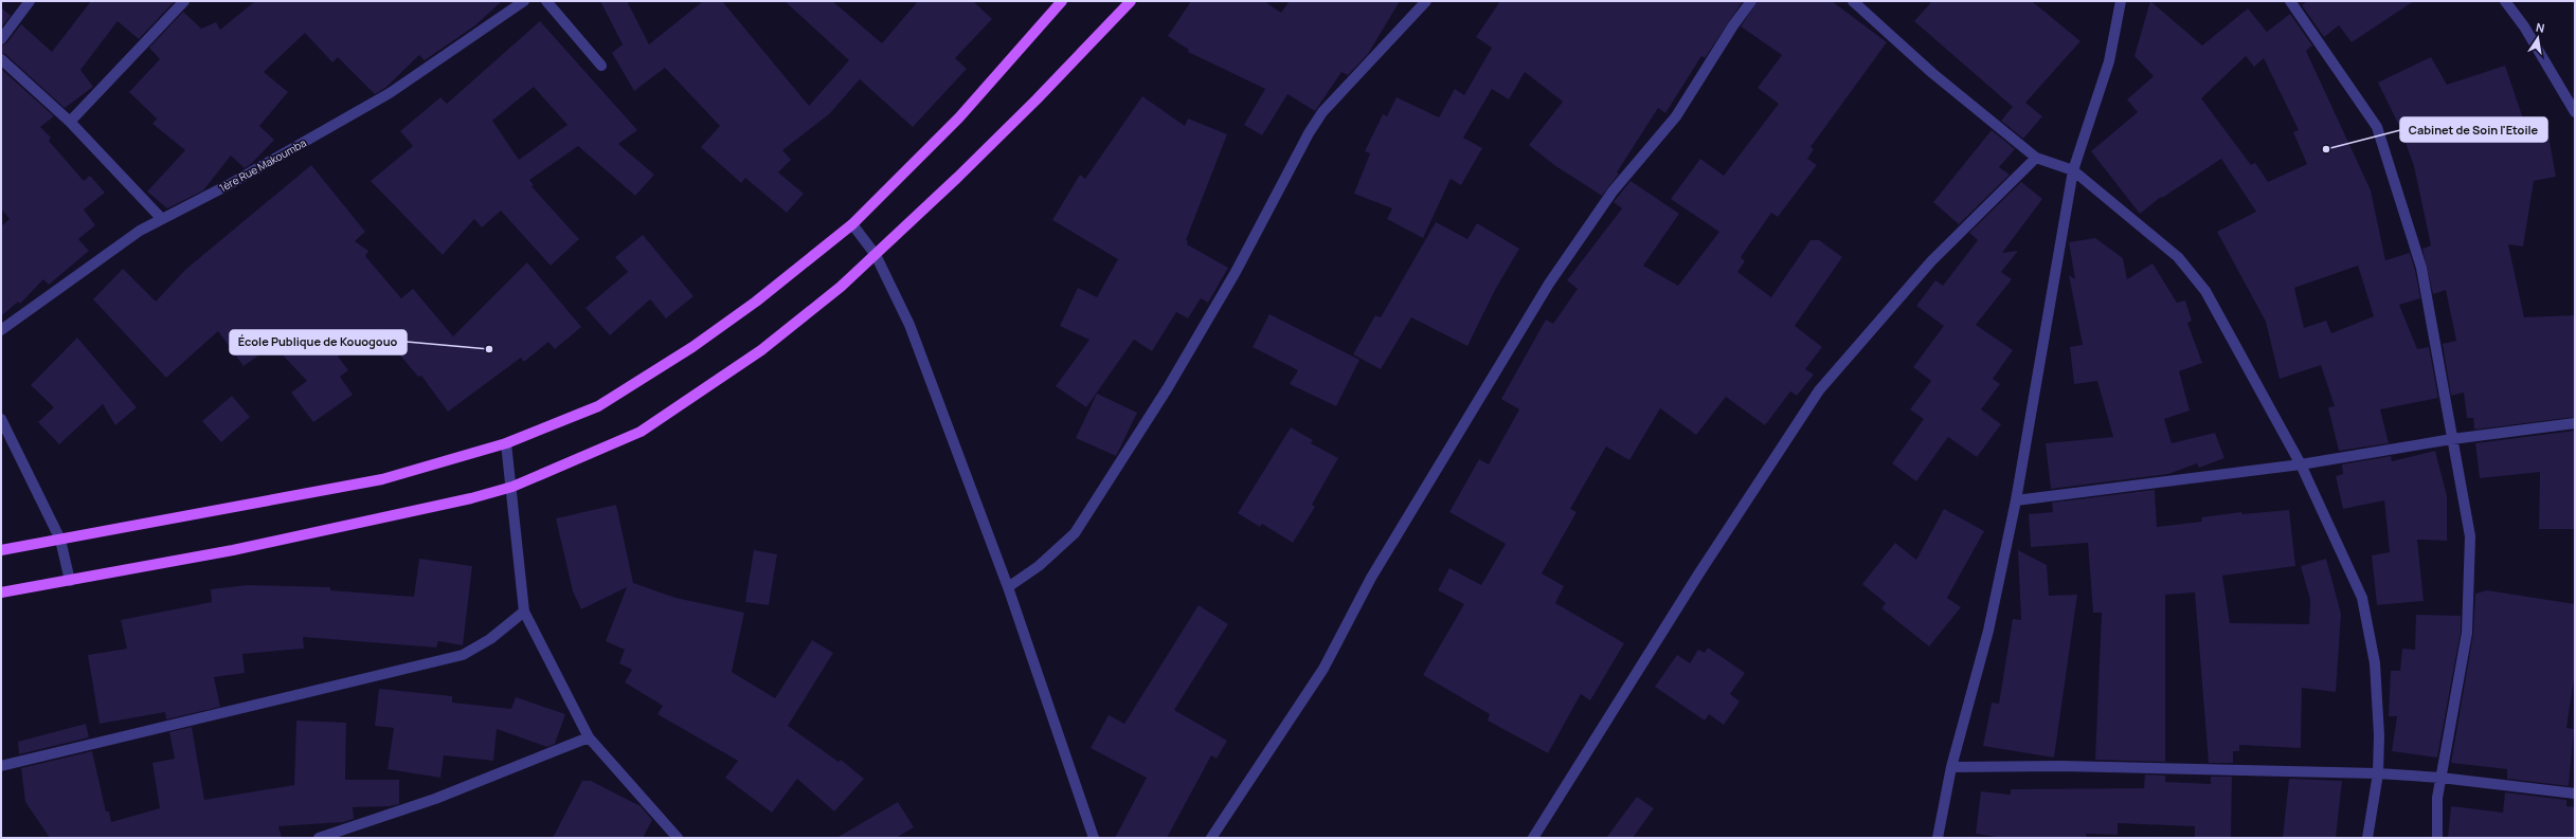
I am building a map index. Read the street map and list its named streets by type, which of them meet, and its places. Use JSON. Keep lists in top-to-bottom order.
{
  "streets": {
    "street": ["1ère Rue Makoumba"]
  },
  "places": ["Cabinet de Soin l'Etoile", "École Publique de Kouogouo"],
  "north": "top"
}
